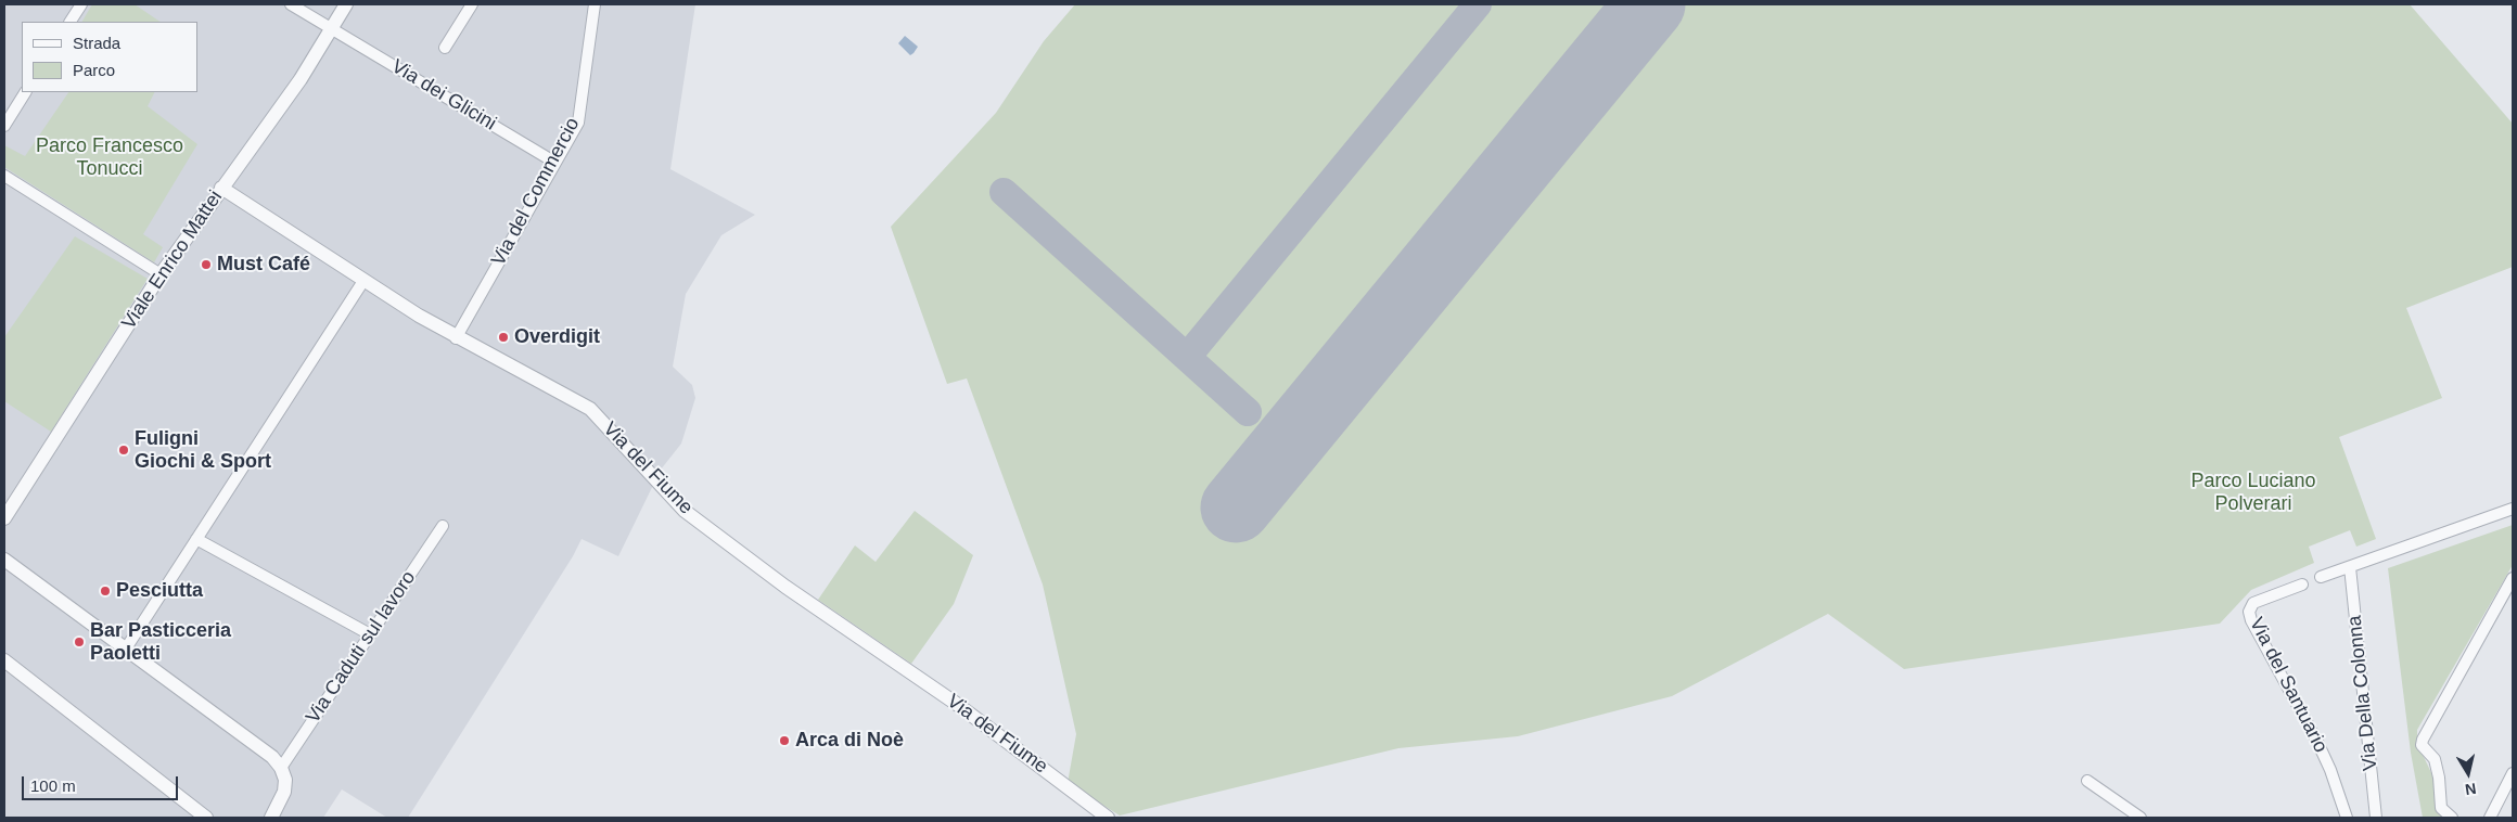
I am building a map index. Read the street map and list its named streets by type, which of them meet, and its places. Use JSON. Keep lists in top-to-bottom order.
{
  "streets": {
    "street": [
      "Via dei Glicini",
      "Via del Commercio",
      "Viale Enrico Mattei",
      "Via del Fiume",
      "Via Caduti sul lavoro",
      "Via del Santuario",
      "Via Della Colonna"
    ]
  },
  "crossings": [
    ["Via dei Glicini", "Via del Commercio"],
    ["Via dei Glicini", "Viale Enrico Mattei"],
    ["Via del Commercio", "Via del Fiume"],
    ["Viale Enrico Mattei", "Via del Fiume"]
  ],
  "parks": ["Parco Francesco Tonucci", "Parco Luciano Polverari"],
  "places": [
    "Must Café",
    "Overdigit",
    "Fuligni Giochi & Sport",
    "Pesciutta",
    "Bar Pasticceria Paoletti",
    "Arca di Noè"
  ],
  "legend": ["Strada", "Parco"],
  "scale_bar": "100 m",
  "north": "bottom"
}
